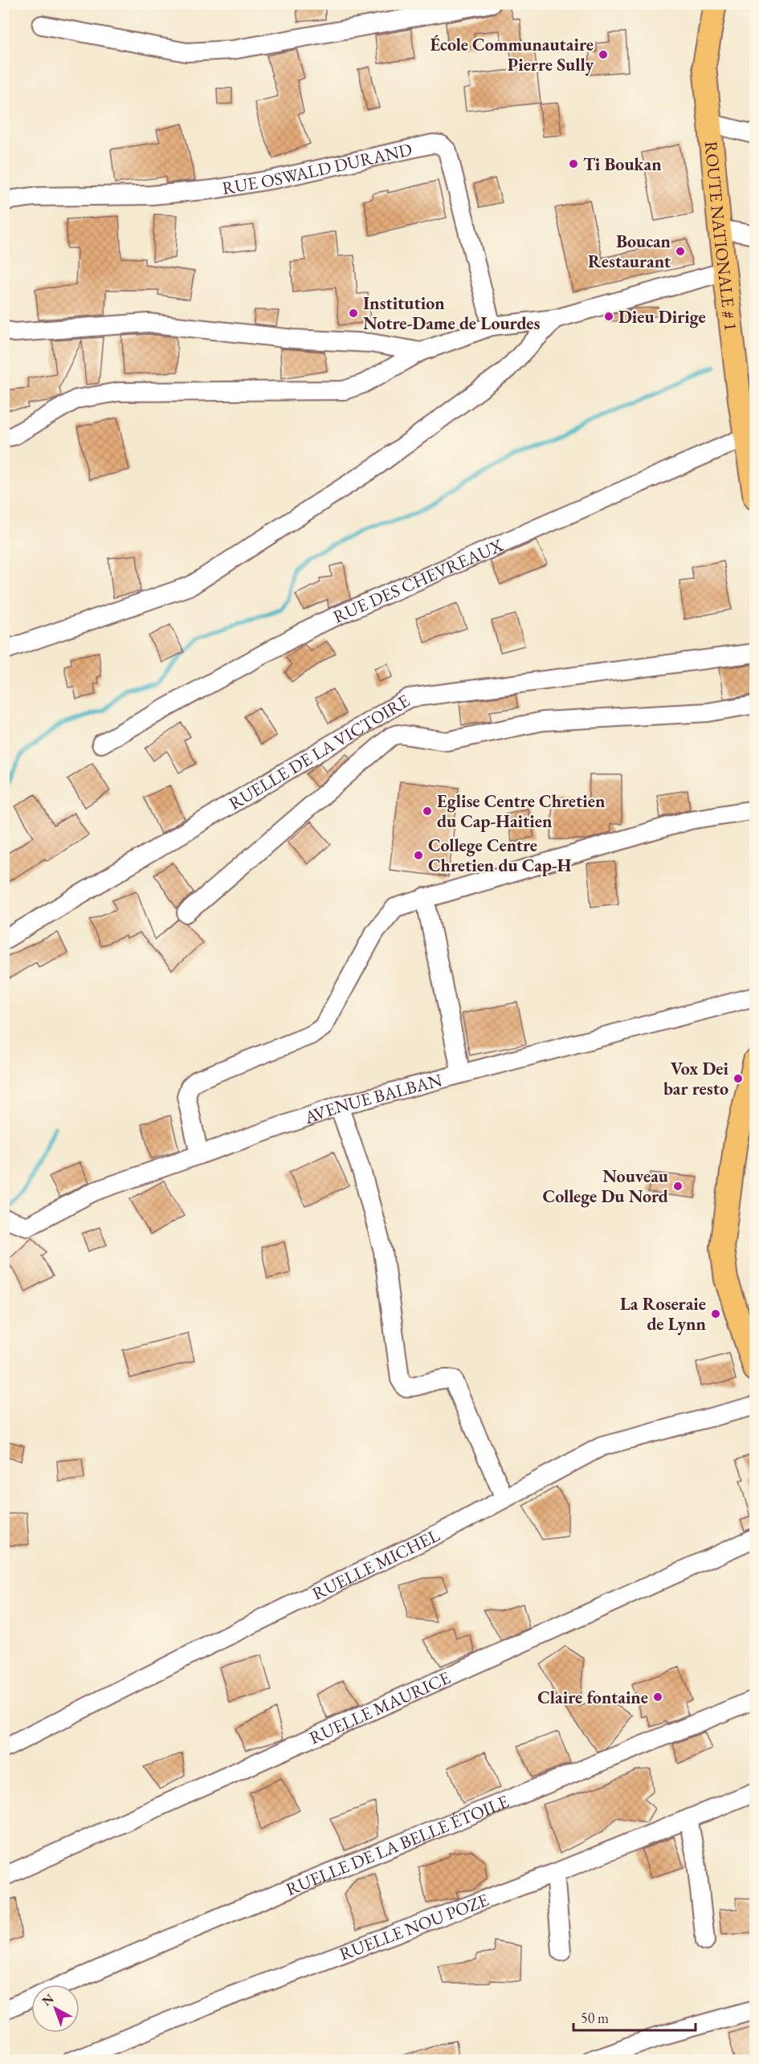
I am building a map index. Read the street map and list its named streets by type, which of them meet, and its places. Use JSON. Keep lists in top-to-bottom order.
{
  "streets": {
    "main road": ["ROUTE NATIONALE # 1"],
    "street": [
      "RUE OSWALD DURAND",
      "RUE DES CHEVREAUX",
      "RUELLE DE LA VICTOIRE",
      "AVENUE BALBAN",
      "RUELLE MICHEL",
      "RUELLE MAURICE",
      "RUELLE DE LA BELLE ÉTOILE",
      "RUELLE NOU POZE"
    ]
  },
  "crossings": [
    ["ROUTE NATIONALE # 1", "RUE DES CHEVREAUX"]
  ],
  "places": [
    "École Communautaire Pierre Sully",
    "Ti Boukan",
    "Boucan Restaurant",
    "Institution Notre-Dame de Lourdes",
    "Dieu Dirige",
    "Eglise Centre Chretien du Cap-Haitien",
    "College Centre Chretien du Cap-H",
    "Vox Dei bar resto",
    "Nouveau College Du Nord",
    "La Roseraie de Lynn",
    "Claire fontaine"
  ],
  "scale_bar": "50 m",
  "north": "top left"
}
